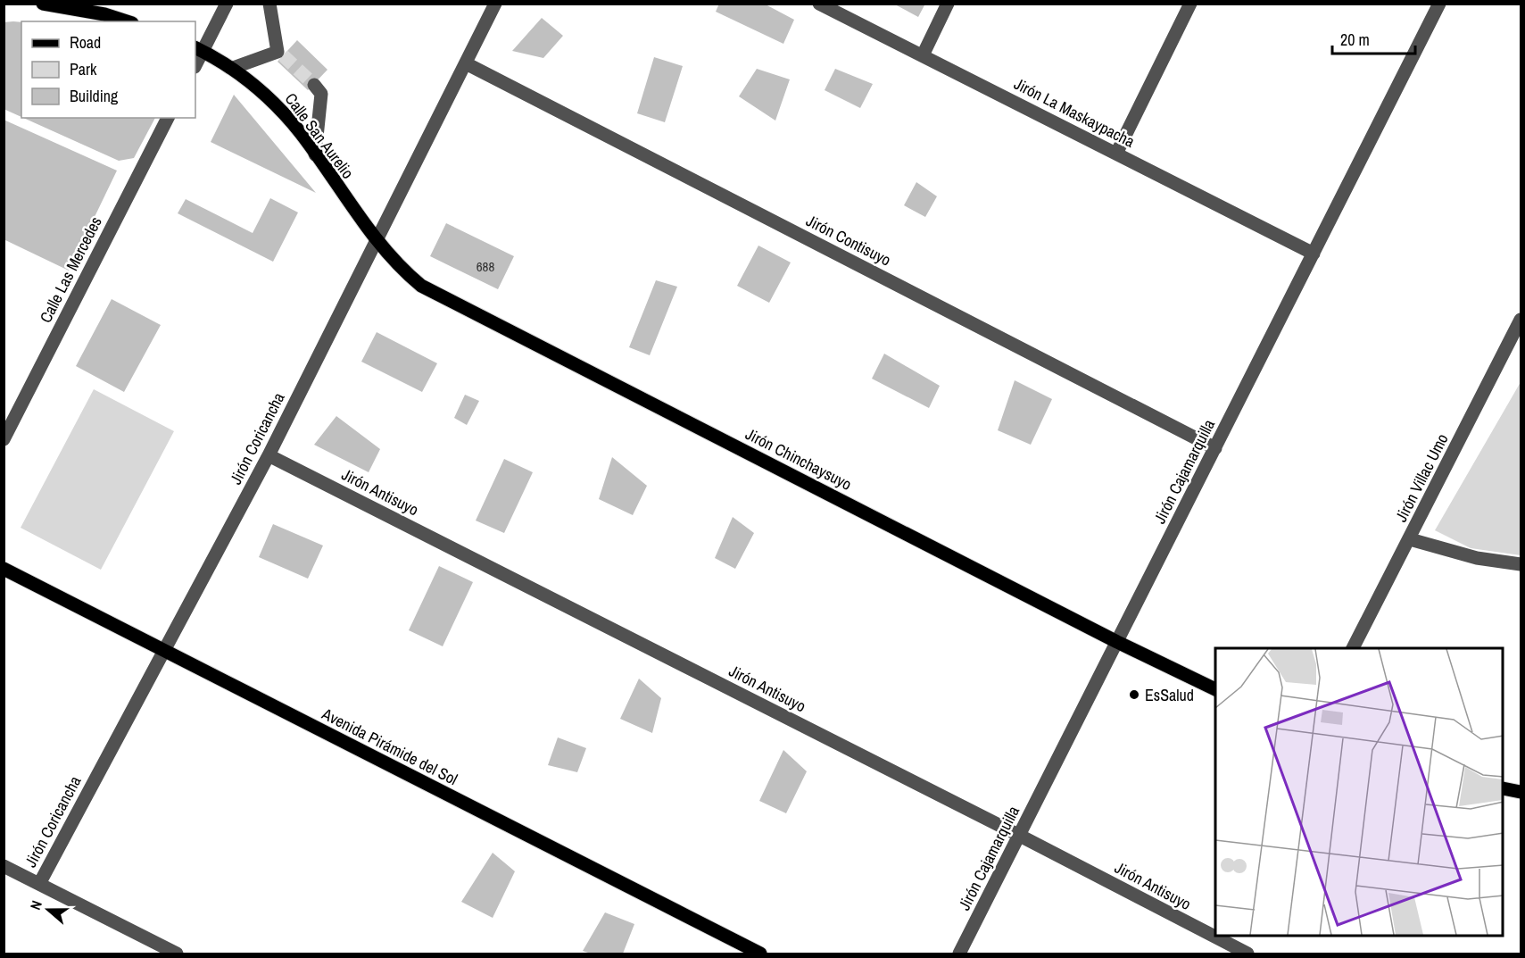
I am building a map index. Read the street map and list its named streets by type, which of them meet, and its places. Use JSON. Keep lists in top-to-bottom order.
{
  "streets": {
    "main road": ["Calle San Aurelio", "Jirón Chinchaysuyo", "Avenida Pirámide del Sol"],
    "street": [
      "Jirón La Maskaypacha",
      "Jirón Contisuyo",
      "Calle Las Mercedes",
      "Jirón Coricancha",
      "Jirón Cajamarquilla",
      "Jirón Villac Umo",
      "Jirón Antisuyo"
    ]
  },
  "crossings": [
    ["Jirón La Maskaypacha", "Jirón Cajamarquilla"],
    ["Calle San Aurelio", "Jirón Coricancha"],
    ["Calle San Aurelio", "Jirón Chinchaysuyo"],
    ["Jirón Contisuyo", "Jirón Coricancha"],
    ["Jirón Contisuyo", "Jirón Cajamarquilla"],
    ["Jirón Coricancha", "Jirón Chinchaysuyo"],
    ["Jirón Coricancha", "Jirón Antisuyo"],
    ["Jirón Coricancha", "Avenida Pirámide del Sol"],
    ["Jirón Chinchaysuyo", "Jirón Cajamarquilla"],
    ["Jirón Cajamarquilla", "Jirón Antisuyo"]
  ],
  "places": ["EsSalud"],
  "house_numbers": ["688"],
  "legend": ["Road", "Park", "Building"],
  "scale_bar": "20 m",
  "north": "left"
}
